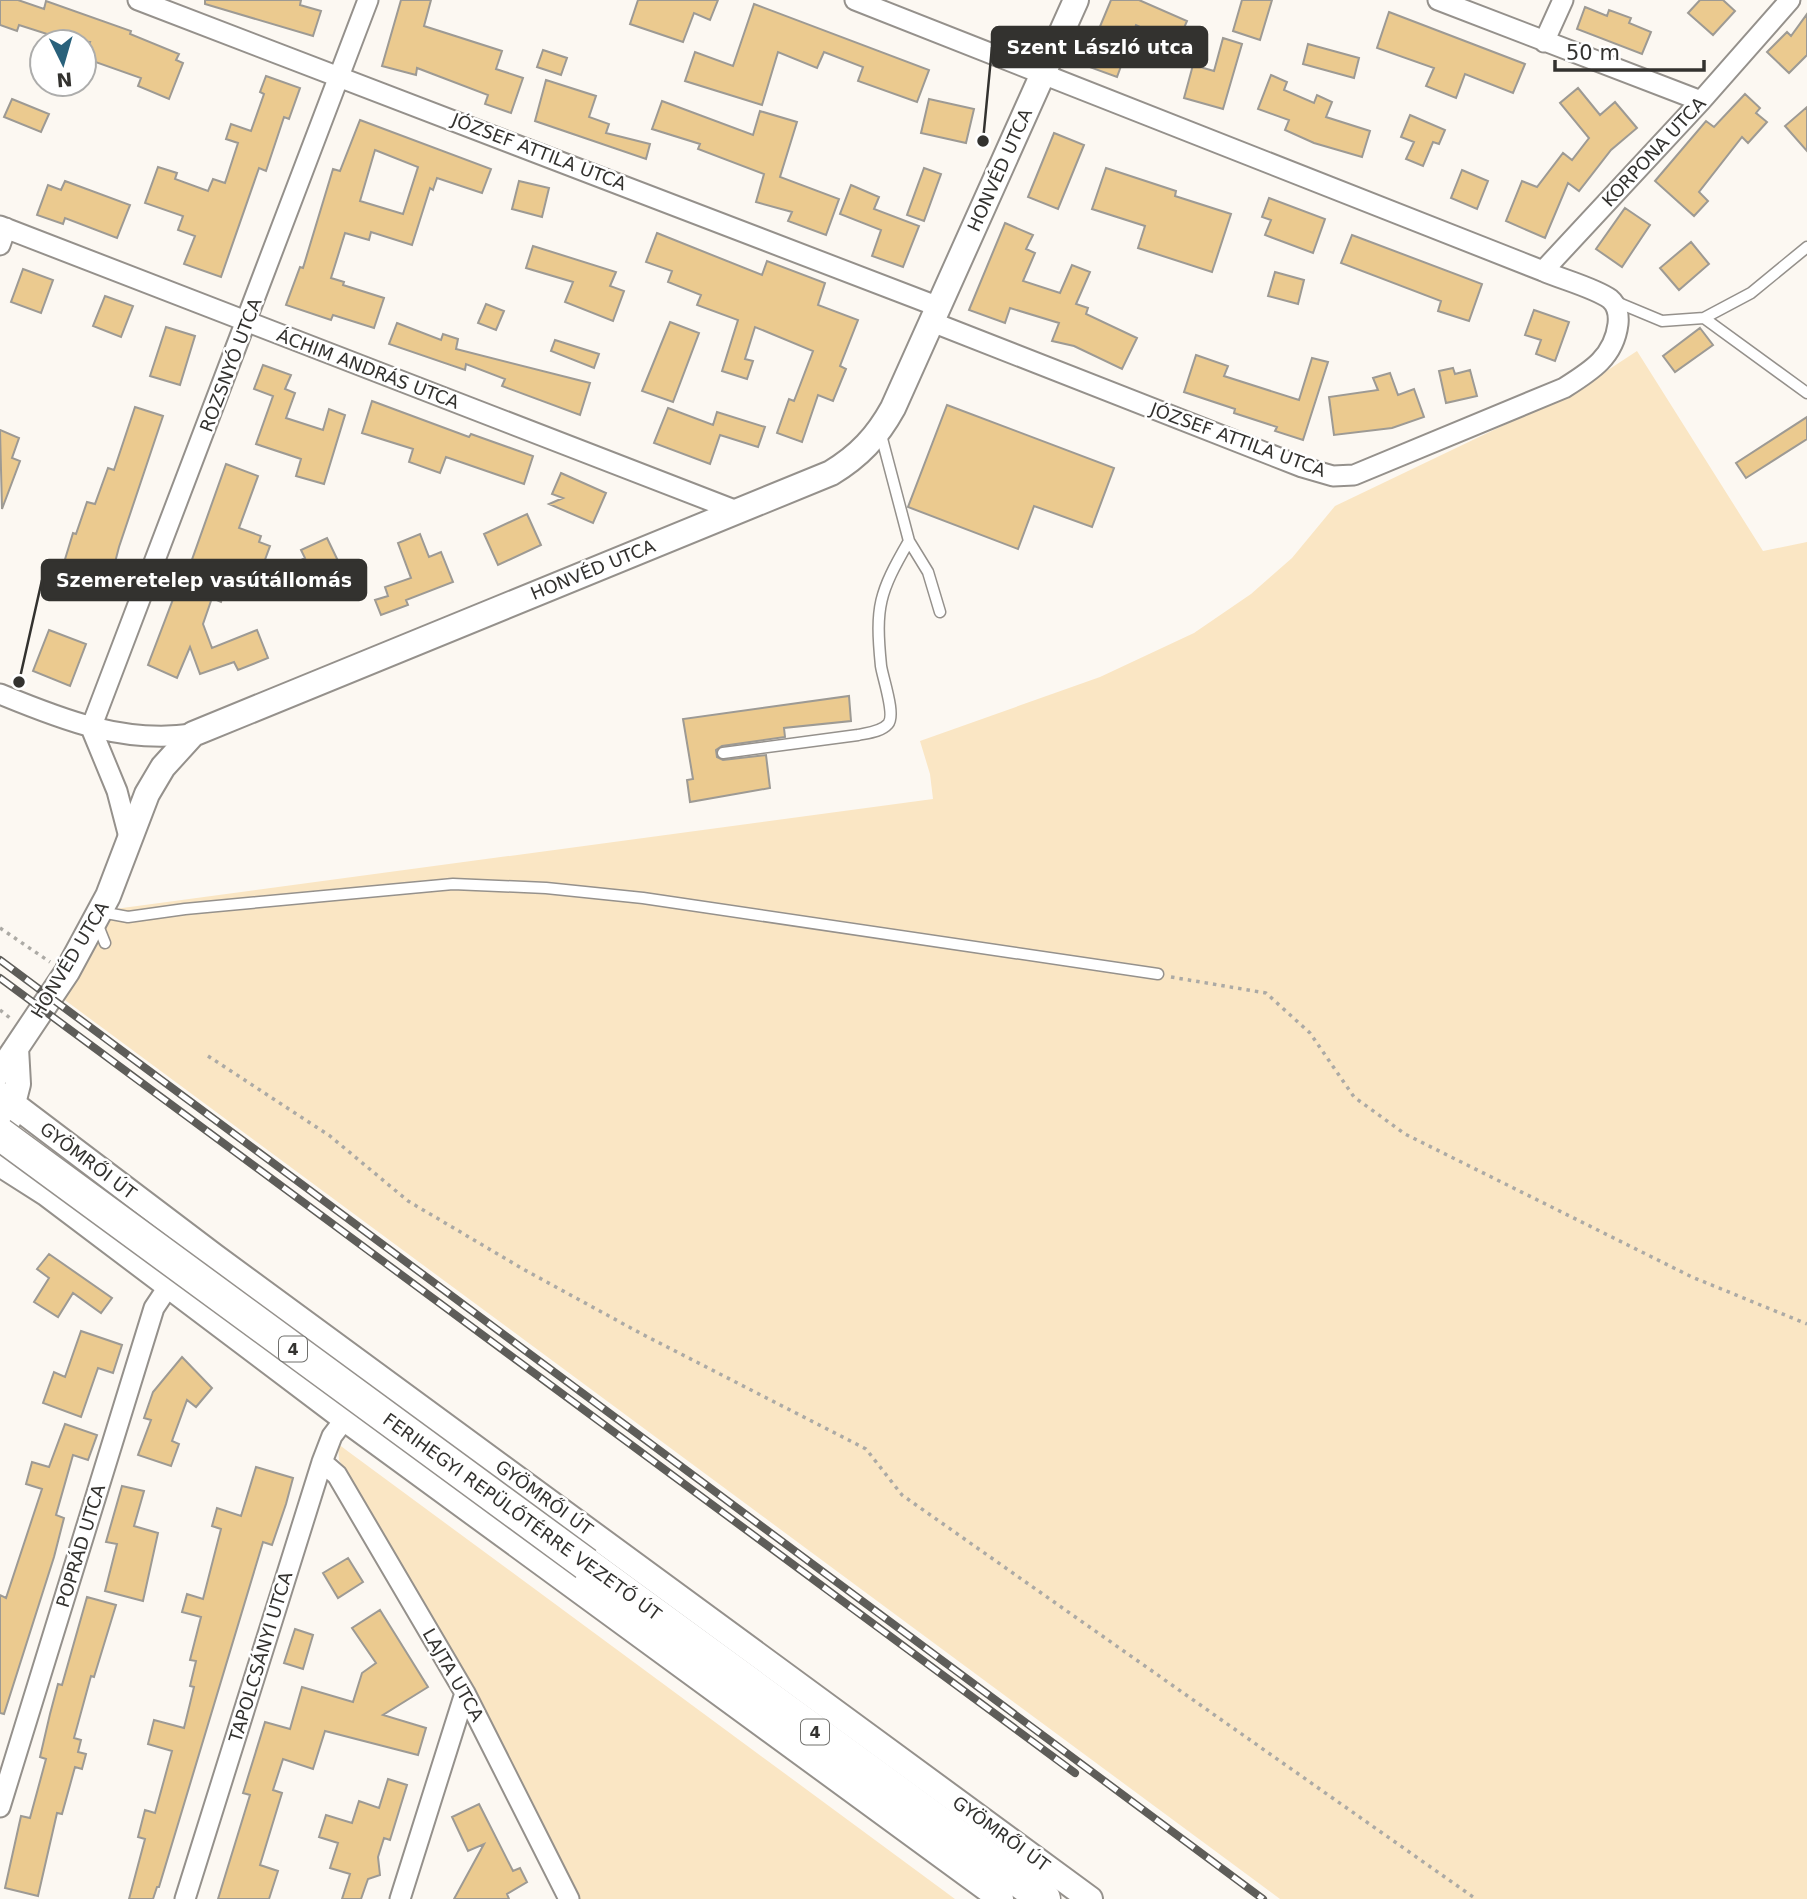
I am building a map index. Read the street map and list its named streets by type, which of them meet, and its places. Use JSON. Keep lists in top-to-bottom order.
{
  "streets": {
    "main road": ["4", "FERIHEGYI REPÜLŐTÉRRE VEZETŐ ÚT"],
    "street": [
      "JÓZSEF ATTILA UTCA",
      "KORPONA UTCA",
      "HONVÉD UTCA",
      "ROZSNYÓ UTCA",
      "ÁCHIM ANDRÁS UTCA",
      "GYÖMRŐI ÚT",
      "POPRÁD UTCA",
      "TAPOLCSÁNYI UTCA",
      "LAJTA UTCA"
    ]
  },
  "crossings": [
    ["JÓZSEF ATTILA UTCA", "HONVÉD UTCA"],
    ["JÓZSEF ATTILA UTCA", "ROZSNYÓ UTCA"],
    ["HONVÉD UTCA", "ÁCHIM ANDRÁS UTCA"],
    ["HONVÉD UTCA", "GYÖMRŐI ÚT"],
    ["ROZSNYÓ UTCA", "ÁCHIM ANDRÁS UTCA"],
    ["TAPOLCSÁNYI UTCA", "LAJTA UTCA"]
  ],
  "places": ["Szent László utca", "Szemeretelep vasútállomás"],
  "scale_bar": "50 m",
  "north": "bottom"
}
